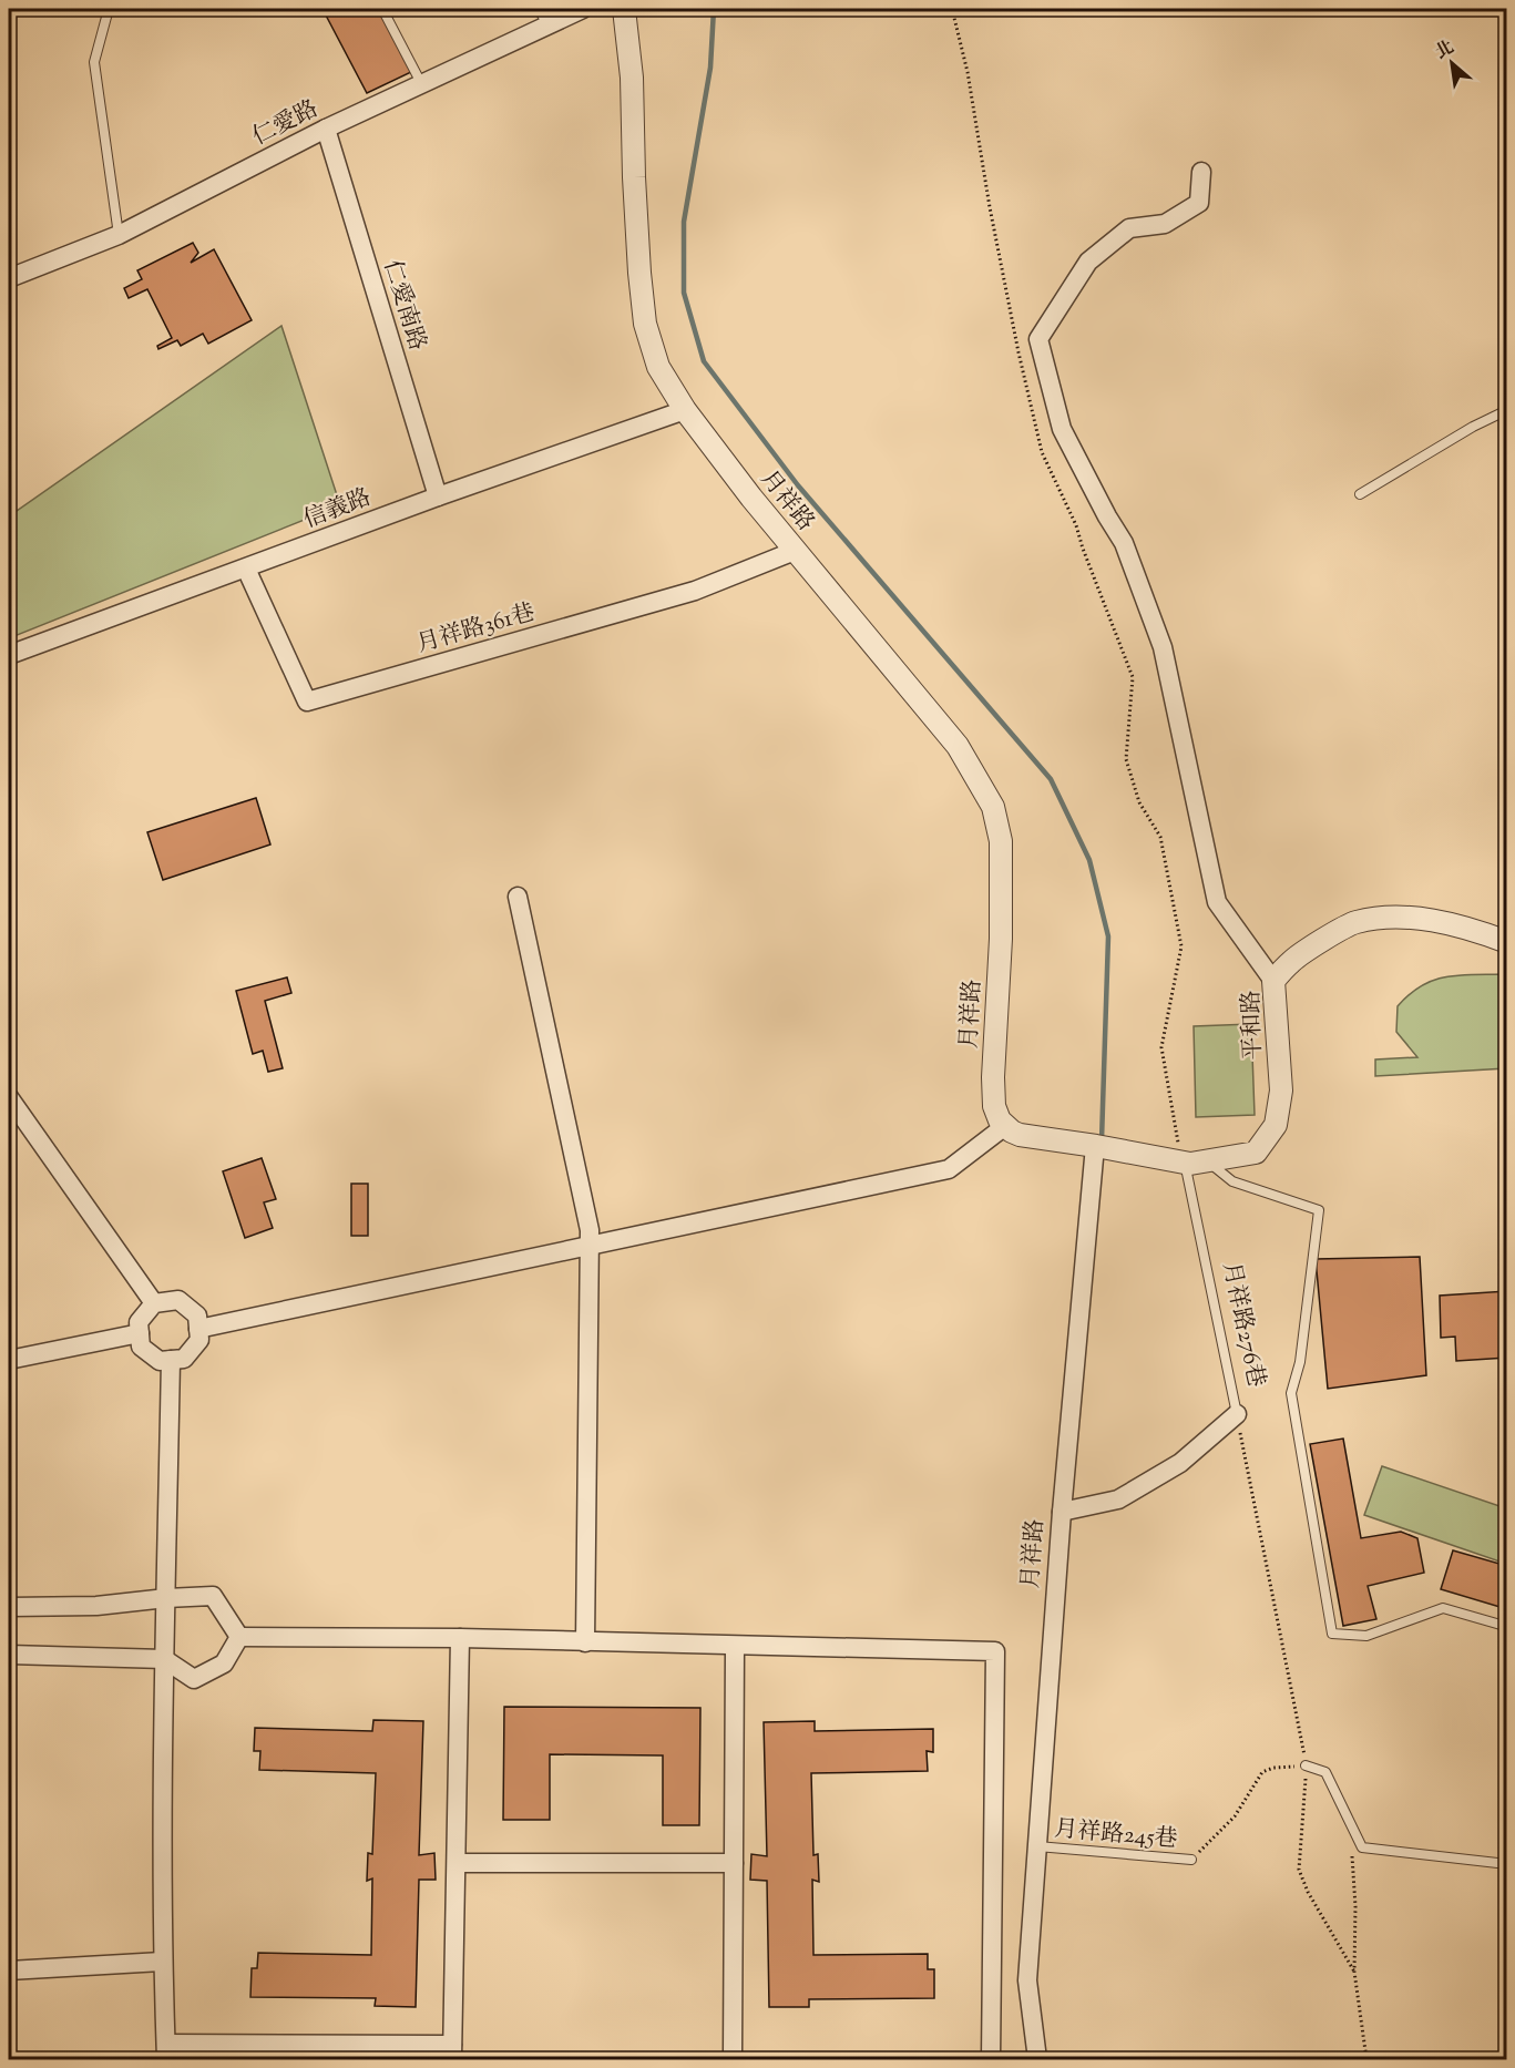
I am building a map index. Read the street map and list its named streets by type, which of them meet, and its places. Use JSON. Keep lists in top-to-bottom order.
{
  "streets": {
    "street": [
      "仁愛路",
      "仁愛南路",
      "月祥路",
      "信義路",
      "月祥路361巷",
      "平和路",
      "月祥路276巷"
    ],
    "lane": ["月祥路245巷"]
  },
  "crossings": [
    ["仁愛路", "仁愛南路"],
    ["仁愛南路", "信義路"],
    ["月祥路", "信義路"],
    ["月祥路", "月祥路361巷"],
    ["月祥路", "平和路"],
    ["月祥路", "月祥路276巷"],
    ["月祥路", "月祥路245巷"],
    ["信義路", "月祥路361巷"],
    ["平和路", "月祥路276巷"]
  ],
  "north": "top left"
}
